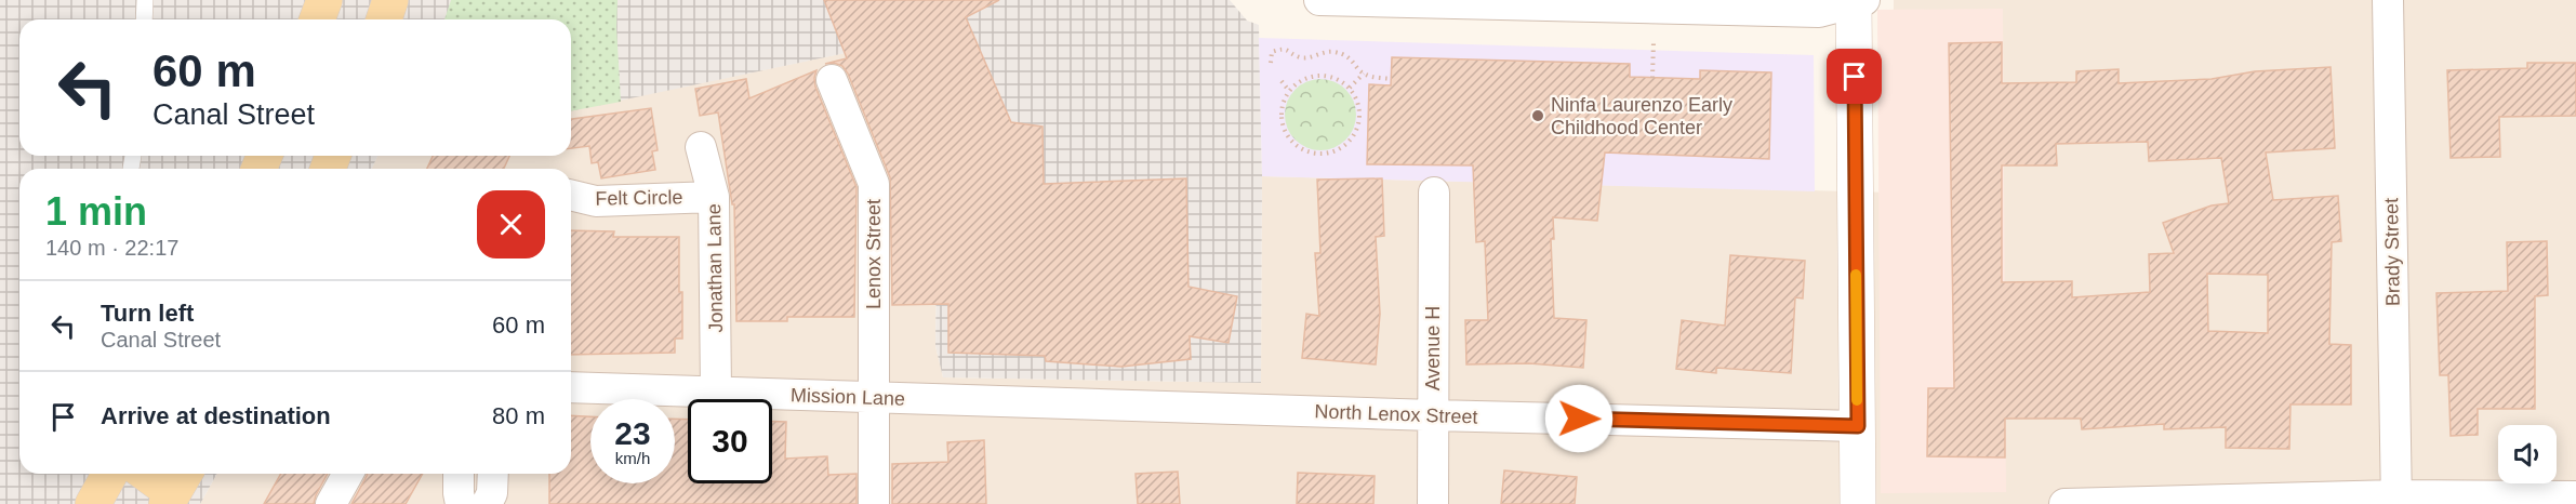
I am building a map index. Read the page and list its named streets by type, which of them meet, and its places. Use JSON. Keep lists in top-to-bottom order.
{
  "streets": {
    "street": [
      "Felt Circle",
      "Brady Street",
      "Lenox Street",
      "Jonathan Lane",
      "Avenue H",
      "Mission Lane",
      "North Lenox Street"
    ]
  },
  "crossings": [
    ["Felt Circle", "Jonathan Lane"],
    ["Lenox Street", "Mission Lane"],
    ["Jonathan Lane", "Mission Lane"],
    ["Avenue H", "North Lenox Street"],
    ["Mission Lane", "North Lenox Street"]
  ],
  "places": ["Ninfa Laurenzo Early Childhood Center"],
  "page": {
    "turn": ["60 m", "Canal Street"],
    "heading": ["1 min", "140 m · 22:17"],
    "list": [
      {
        "name": "Turn left",
        "note": "Canal Street",
        "value": "60 m"
      },
      {
        "name": "Arrive at destination",
        "value": "80 m"
      }
    ],
    "speed": "23 km/h",
    "limit": "30"
  }
}
